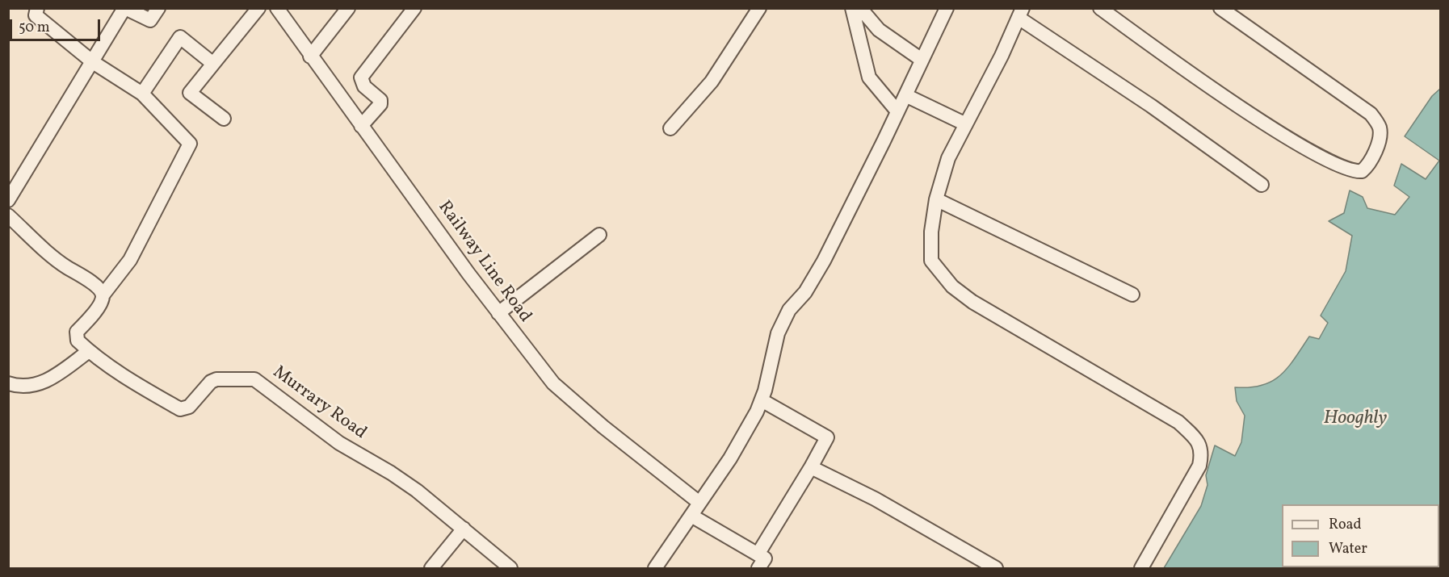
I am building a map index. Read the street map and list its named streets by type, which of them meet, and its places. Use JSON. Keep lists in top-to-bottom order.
{
  "streets": {
    "street": ["Railway Line Road", "Murrary Road"]
  },
  "water": ["Hooghly"],
  "legend": ["Road", "Water"],
  "scale_bar": "50 m"
}
